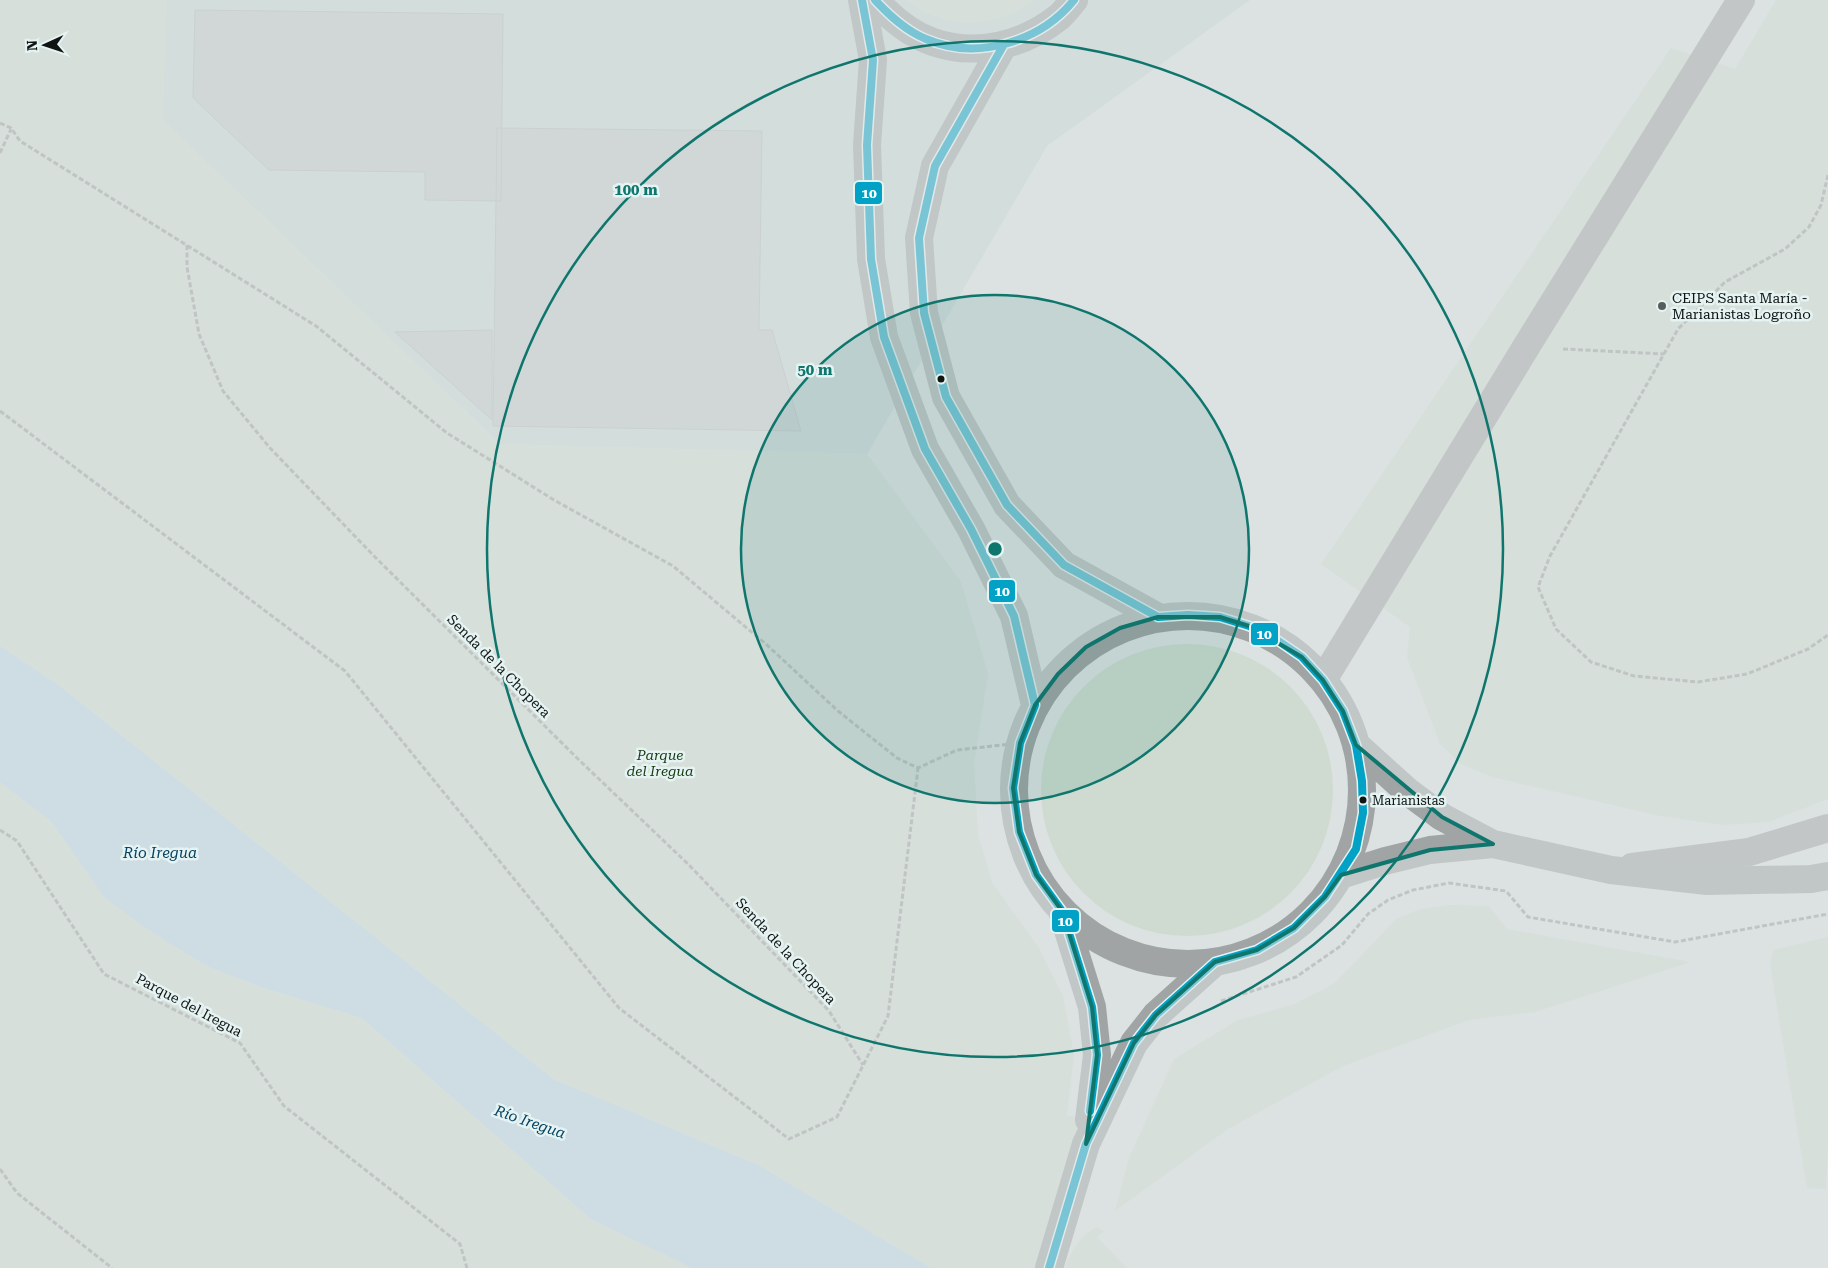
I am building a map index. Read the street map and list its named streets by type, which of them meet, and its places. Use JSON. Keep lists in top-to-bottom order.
{
  "streets": {
    "path": ["Senda de la Chopera", "Parque del Iregua"]
  },
  "water": ["Río Iregua"],
  "parks": ["Parque del Iregua"],
  "places": ["CEIPS Santa María - Marianistas Logroño", "Marianistas"],
  "lines": ["transit line 10"],
  "north": "left",
  "rings": ["100 m", "50 m"]
}
